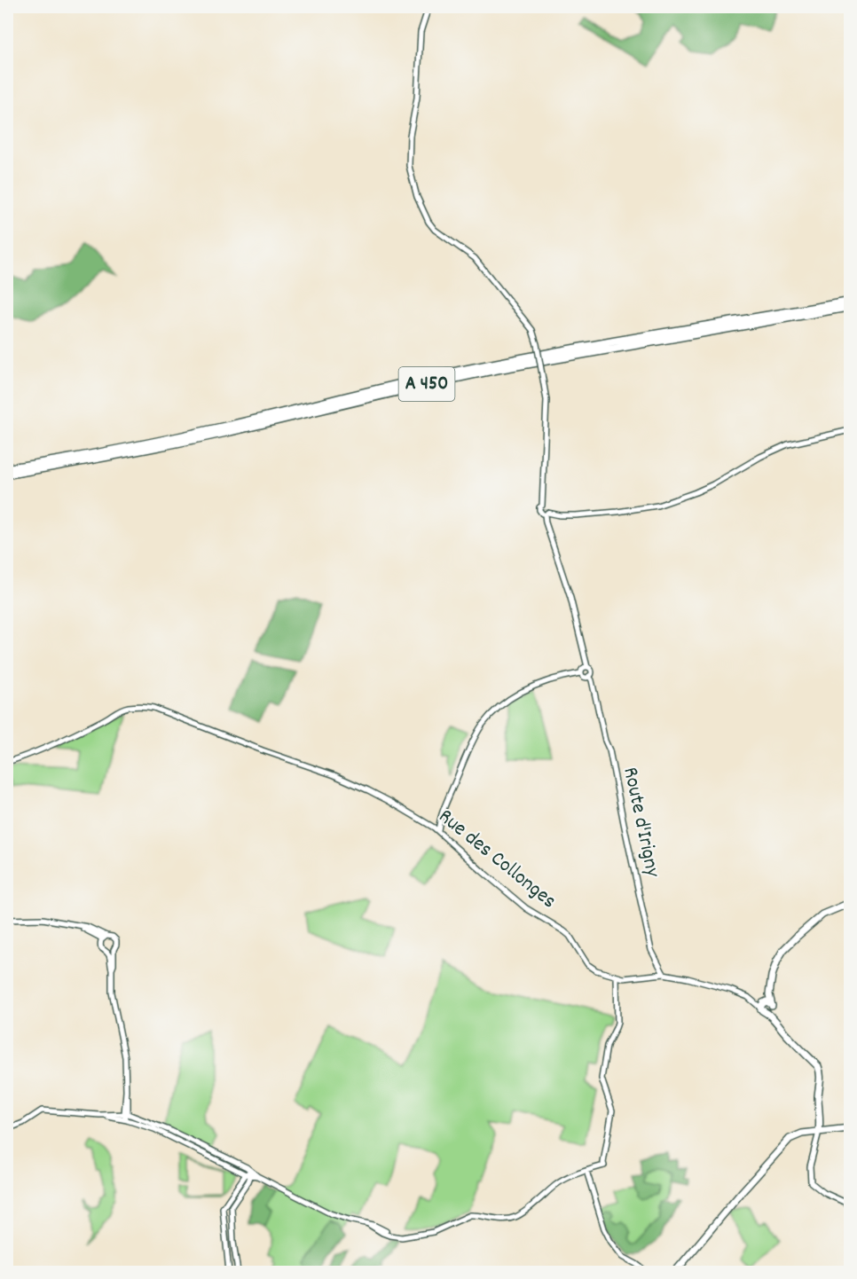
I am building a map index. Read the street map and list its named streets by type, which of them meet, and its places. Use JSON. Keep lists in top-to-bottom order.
{
  "streets": {
    "highway": ["A 450"],
    "street": ["Route d'Irigny", "Rue des Collonges"]
  },
  "crossings": [
    ["Route d'Irigny", "Rue des Collonges"]
  ]
}
